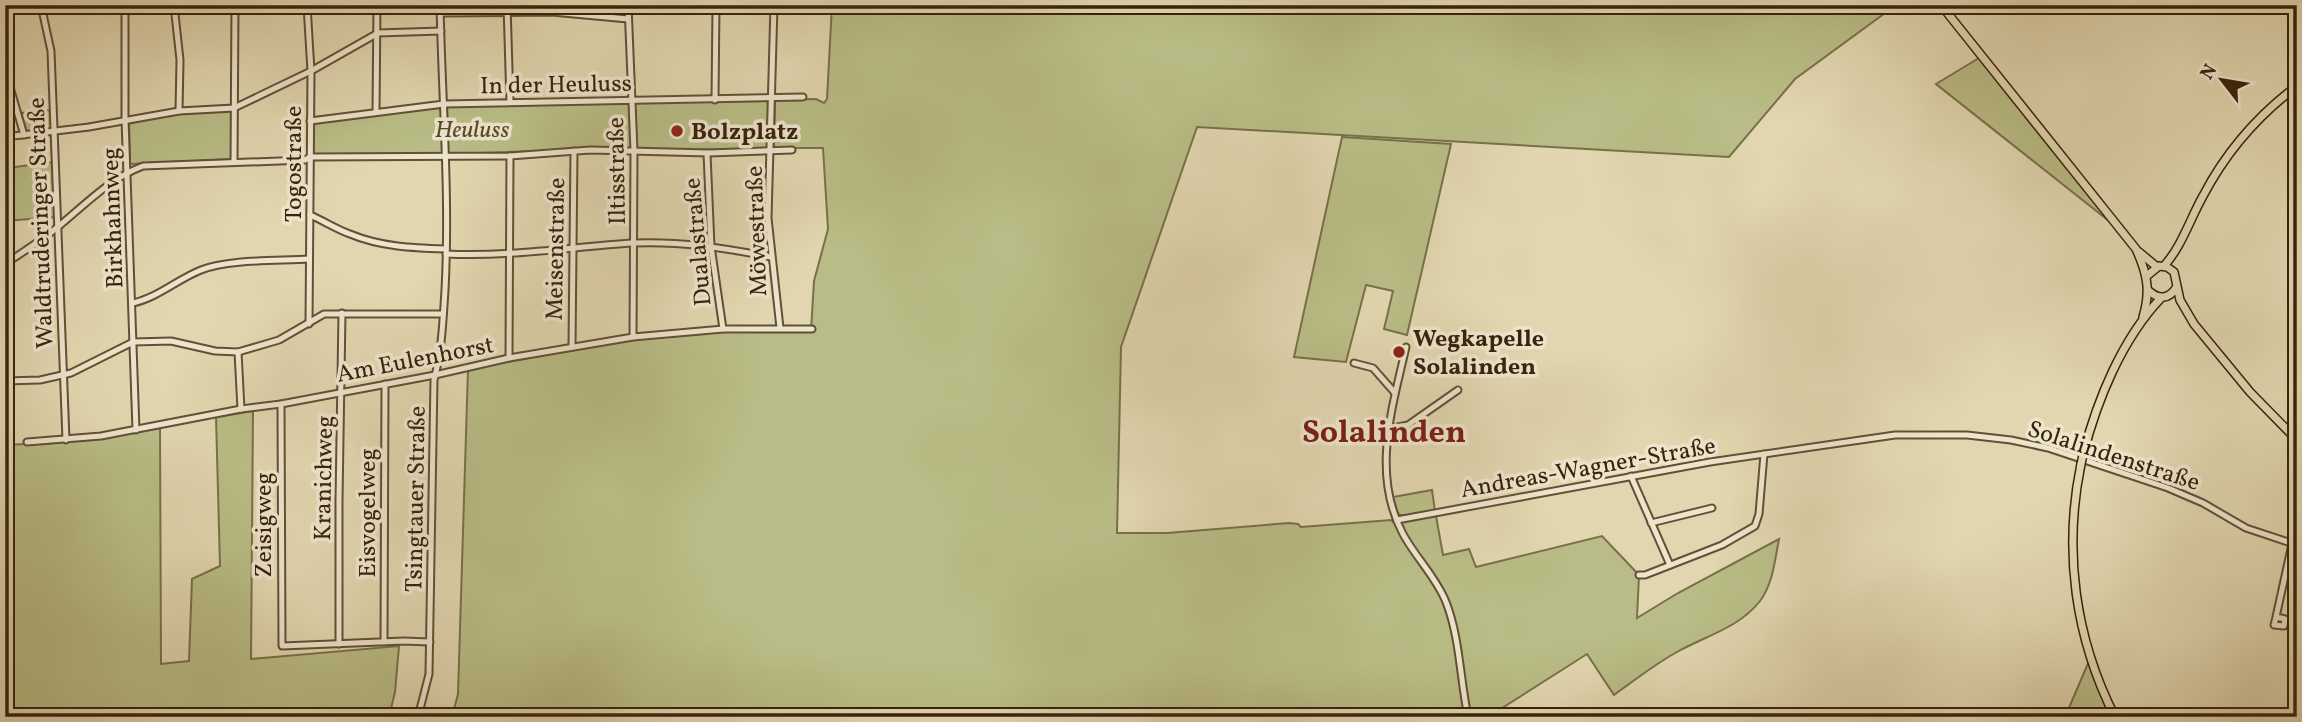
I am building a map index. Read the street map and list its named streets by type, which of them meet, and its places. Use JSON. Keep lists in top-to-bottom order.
{
  "streets": {
    "street": [
      "In der Heuluss",
      "Togostraße",
      "Iltisstraße",
      "Birkhahnweg",
      "Waldtruderinger Straße",
      "Möwestraße",
      "Dualastraße",
      "Meisenstraße",
      "Am Eulenhorst",
      "Solalindenstraße",
      "Andreas-Wagner-Straße",
      "Kranichweg",
      "Tsingtauer Straße",
      "Eisvogelweg",
      "Zeisigweg"
    ]
  },
  "crossings": [
    ["In der Heuluss", "Togostraße"],
    ["In der Heuluss", "Iltisstraße"],
    ["In der Heuluss", "Möwestraße"],
    ["In der Heuluss", "Tsingtauer Straße"],
    ["Iltisstraße", "Am Eulenhorst"],
    ["Birkhahnweg", "Am Eulenhorst"],
    ["Waldtruderinger Straße", "Am Eulenhorst"],
    ["Möwestraße", "Am Eulenhorst"],
    ["Dualastraße", "Am Eulenhorst"],
    ["Meisenstraße", "Am Eulenhorst"],
    ["Am Eulenhorst", "Kranichweg"],
    ["Am Eulenhorst", "Tsingtauer Straße"],
    ["Am Eulenhorst", "Eisvogelweg"],
    ["Am Eulenhorst", "Zeisigweg"],
    ["Solalindenstraße", "Andreas-Wagner-Straße"],
    ["Kranichweg", "Zeisigweg"]
  ],
  "districts": ["Solalinden"],
  "parks": ["Heuluss"],
  "places": ["Bolzplatz", "Wegkapelle Solalinden"],
  "north": "top left"
}
